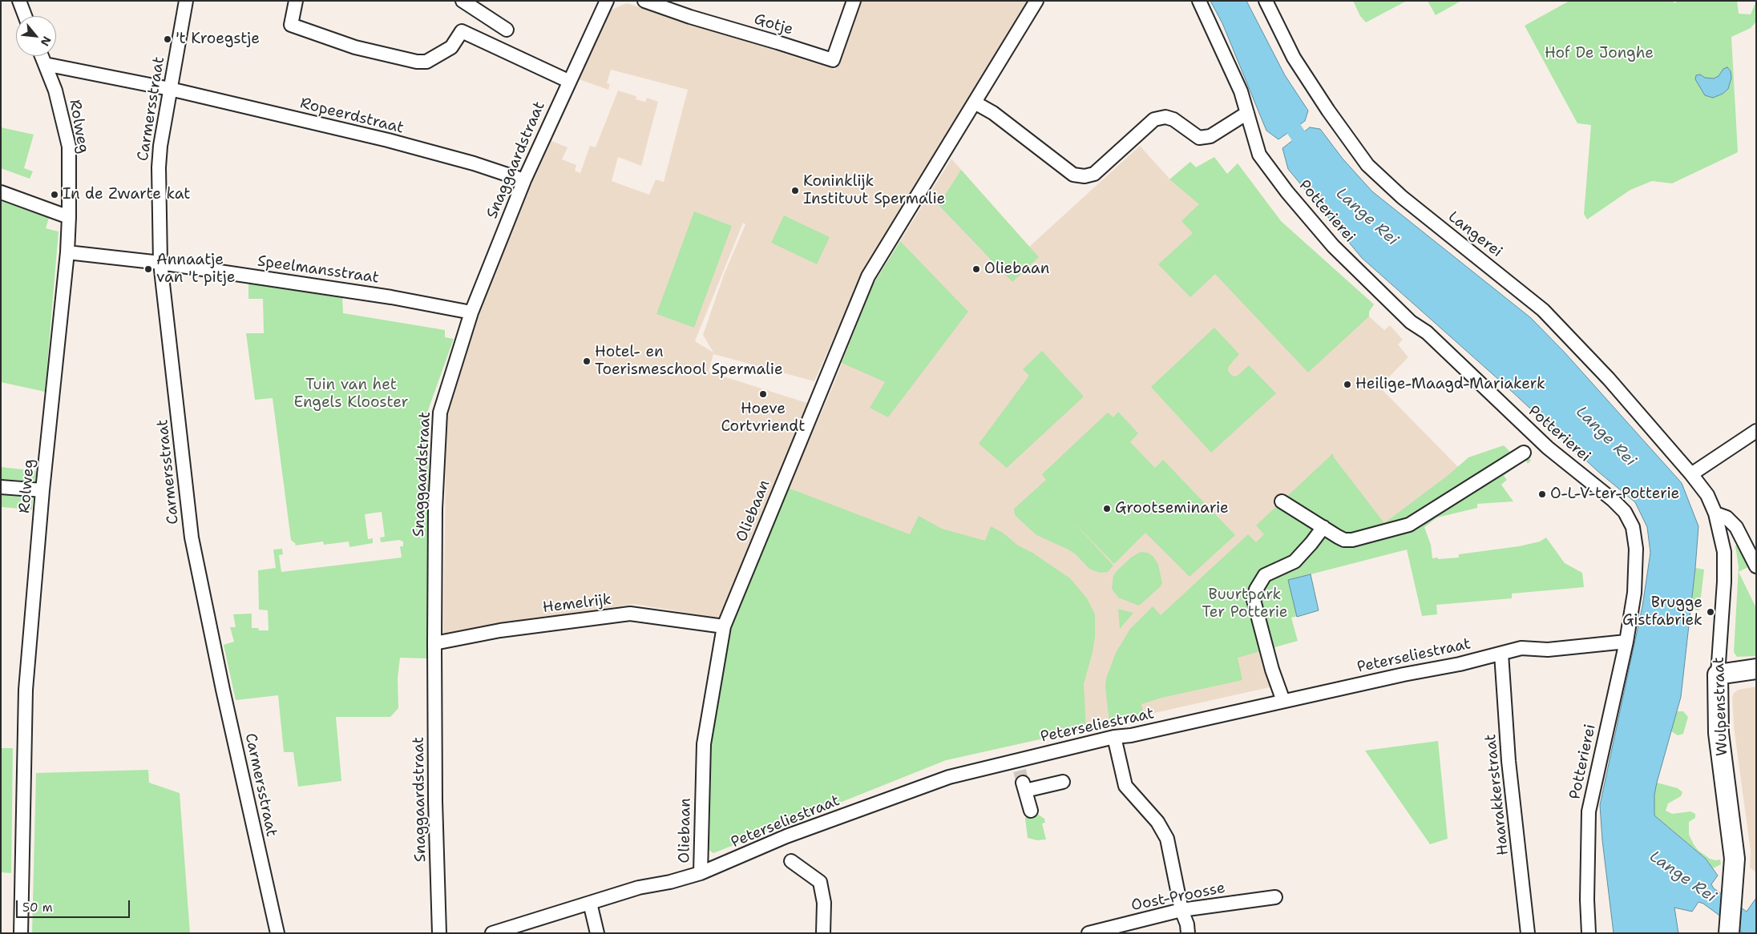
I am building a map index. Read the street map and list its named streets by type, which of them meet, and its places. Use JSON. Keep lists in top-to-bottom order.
{
  "streets": {
    "street": [
      "Gotje",
      "Carmersstraat",
      "Ropeerdstraat",
      "Rolweg",
      "Snaggaardstraat",
      "Potterierei",
      "Langerei",
      "Speelmansstraat",
      "Oliebaan",
      "Hemelrijk",
      "Peterseliestraat",
      "Wulpenstraat",
      "Haarakkerstraat",
      "Oost-Proosse"
    ]
  },
  "crossings": [
    ["Carmersstraat", "Ropeerdstraat"],
    ["Carmersstraat", "Speelmansstraat"],
    ["Ropeerdstraat", "Rolweg"],
    ["Ropeerdstraat", "Snaggaardstraat"],
    ["Rolweg", "Speelmansstraat"],
    ["Snaggaardstraat", "Speelmansstraat"],
    ["Snaggaardstraat", "Hemelrijk"],
    ["Potterierei", "Peterseliestraat"],
    ["Langerei", "Wulpenstraat"],
    ["Oliebaan", "Hemelrijk"],
    ["Oliebaan", "Peterseliestraat"],
    ["Peterseliestraat", "Haarakkerstraat"]
  ],
  "water": ["Lange Rei"],
  "parks": ["Hof De Jonghe", "Tuin van het Engels Klooster", "Buurtpark Ter Potterie"],
  "places": [
    "'t Kroegstje",
    "Koninklijk Instituut Spermalie",
    "In de Zwarte kat",
    "Annaatje van 't pitje",
    "Oliebaan",
    "Hotel- en Toerismeschool Spermalie",
    "Heilige-Maagd-Mariakerk",
    "Hoeve Cortvriendt",
    "O-L-V-ter-Potterie",
    "Grootseminarie",
    "Brugge Gistfabriek"
  ],
  "scale_bar": "50 m",
  "north": "bottom right"
}
